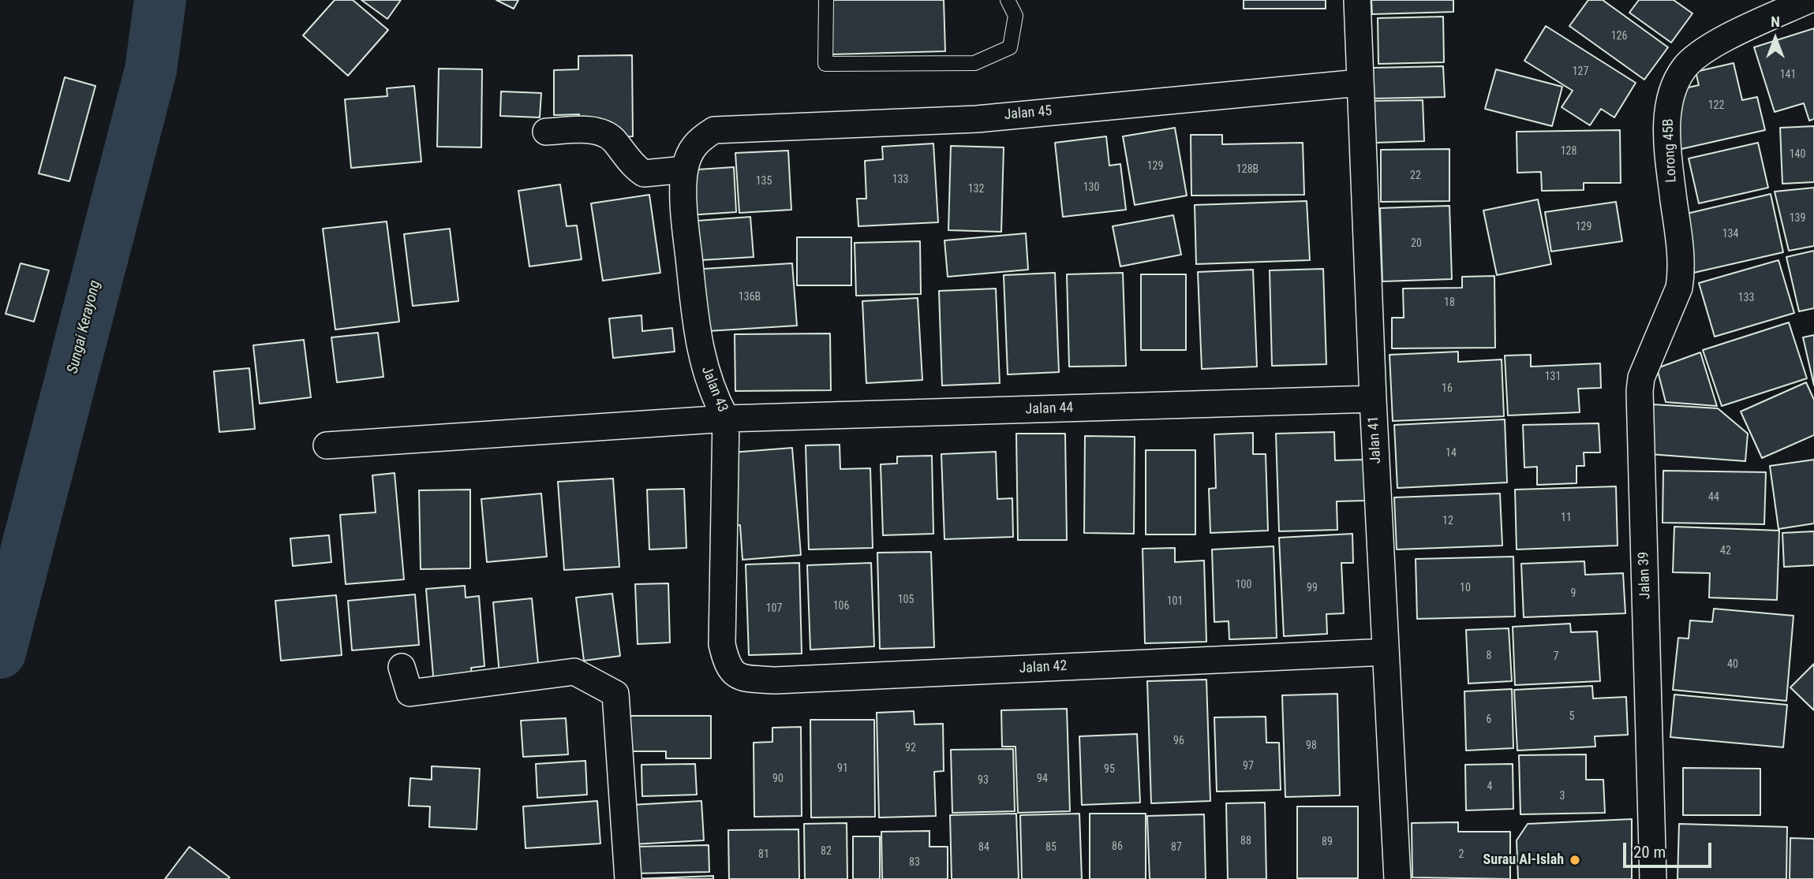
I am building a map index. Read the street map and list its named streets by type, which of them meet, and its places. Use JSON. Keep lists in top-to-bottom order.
{
  "streets": {
    "street": [
      "Jalan 45",
      "Lorong 45B",
      "Jalan 43",
      "Jalan 44",
      "Jalan 41",
      "Jalan 39",
      "Jalan 42"
    ]
  },
  "crossings": [
    ["Jalan 45", "Jalan 43"],
    ["Jalan 45", "Jalan 41"],
    ["Lorong 45B", "Jalan 39"],
    ["Jalan 43", "Jalan 44"],
    ["Jalan 43", "Jalan 42"],
    ["Jalan 44", "Jalan 41"],
    ["Jalan 41", "Jalan 42"]
  ],
  "water": ["Sungai Kerayong"],
  "places": ["Surau Al-Islah"],
  "house_numbers": [
    "126",
    "127",
    "141",
    "122",
    "128",
    "140",
    "129",
    "128B",
    "22",
    "133",
    "135",
    "130",
    "132",
    "139",
    "129",
    "134",
    "20",
    "136B",
    "133",
    "18",
    "131",
    "16",
    "14",
    "44",
    "11",
    "12",
    "42",
    "100",
    "99",
    "10",
    "9",
    "105",
    "101",
    "106",
    "107",
    "8",
    "7",
    "40",
    "5",
    "6",
    "96",
    "98",
    "92",
    "97",
    "91",
    "95",
    "90",
    "94",
    "93",
    "4",
    "3",
    "88",
    "89",
    "86",
    "84",
    "85",
    "87",
    "82",
    "81",
    "2",
    "83"
  ],
  "scale_bar": "20 m",
  "north": "top"
}
